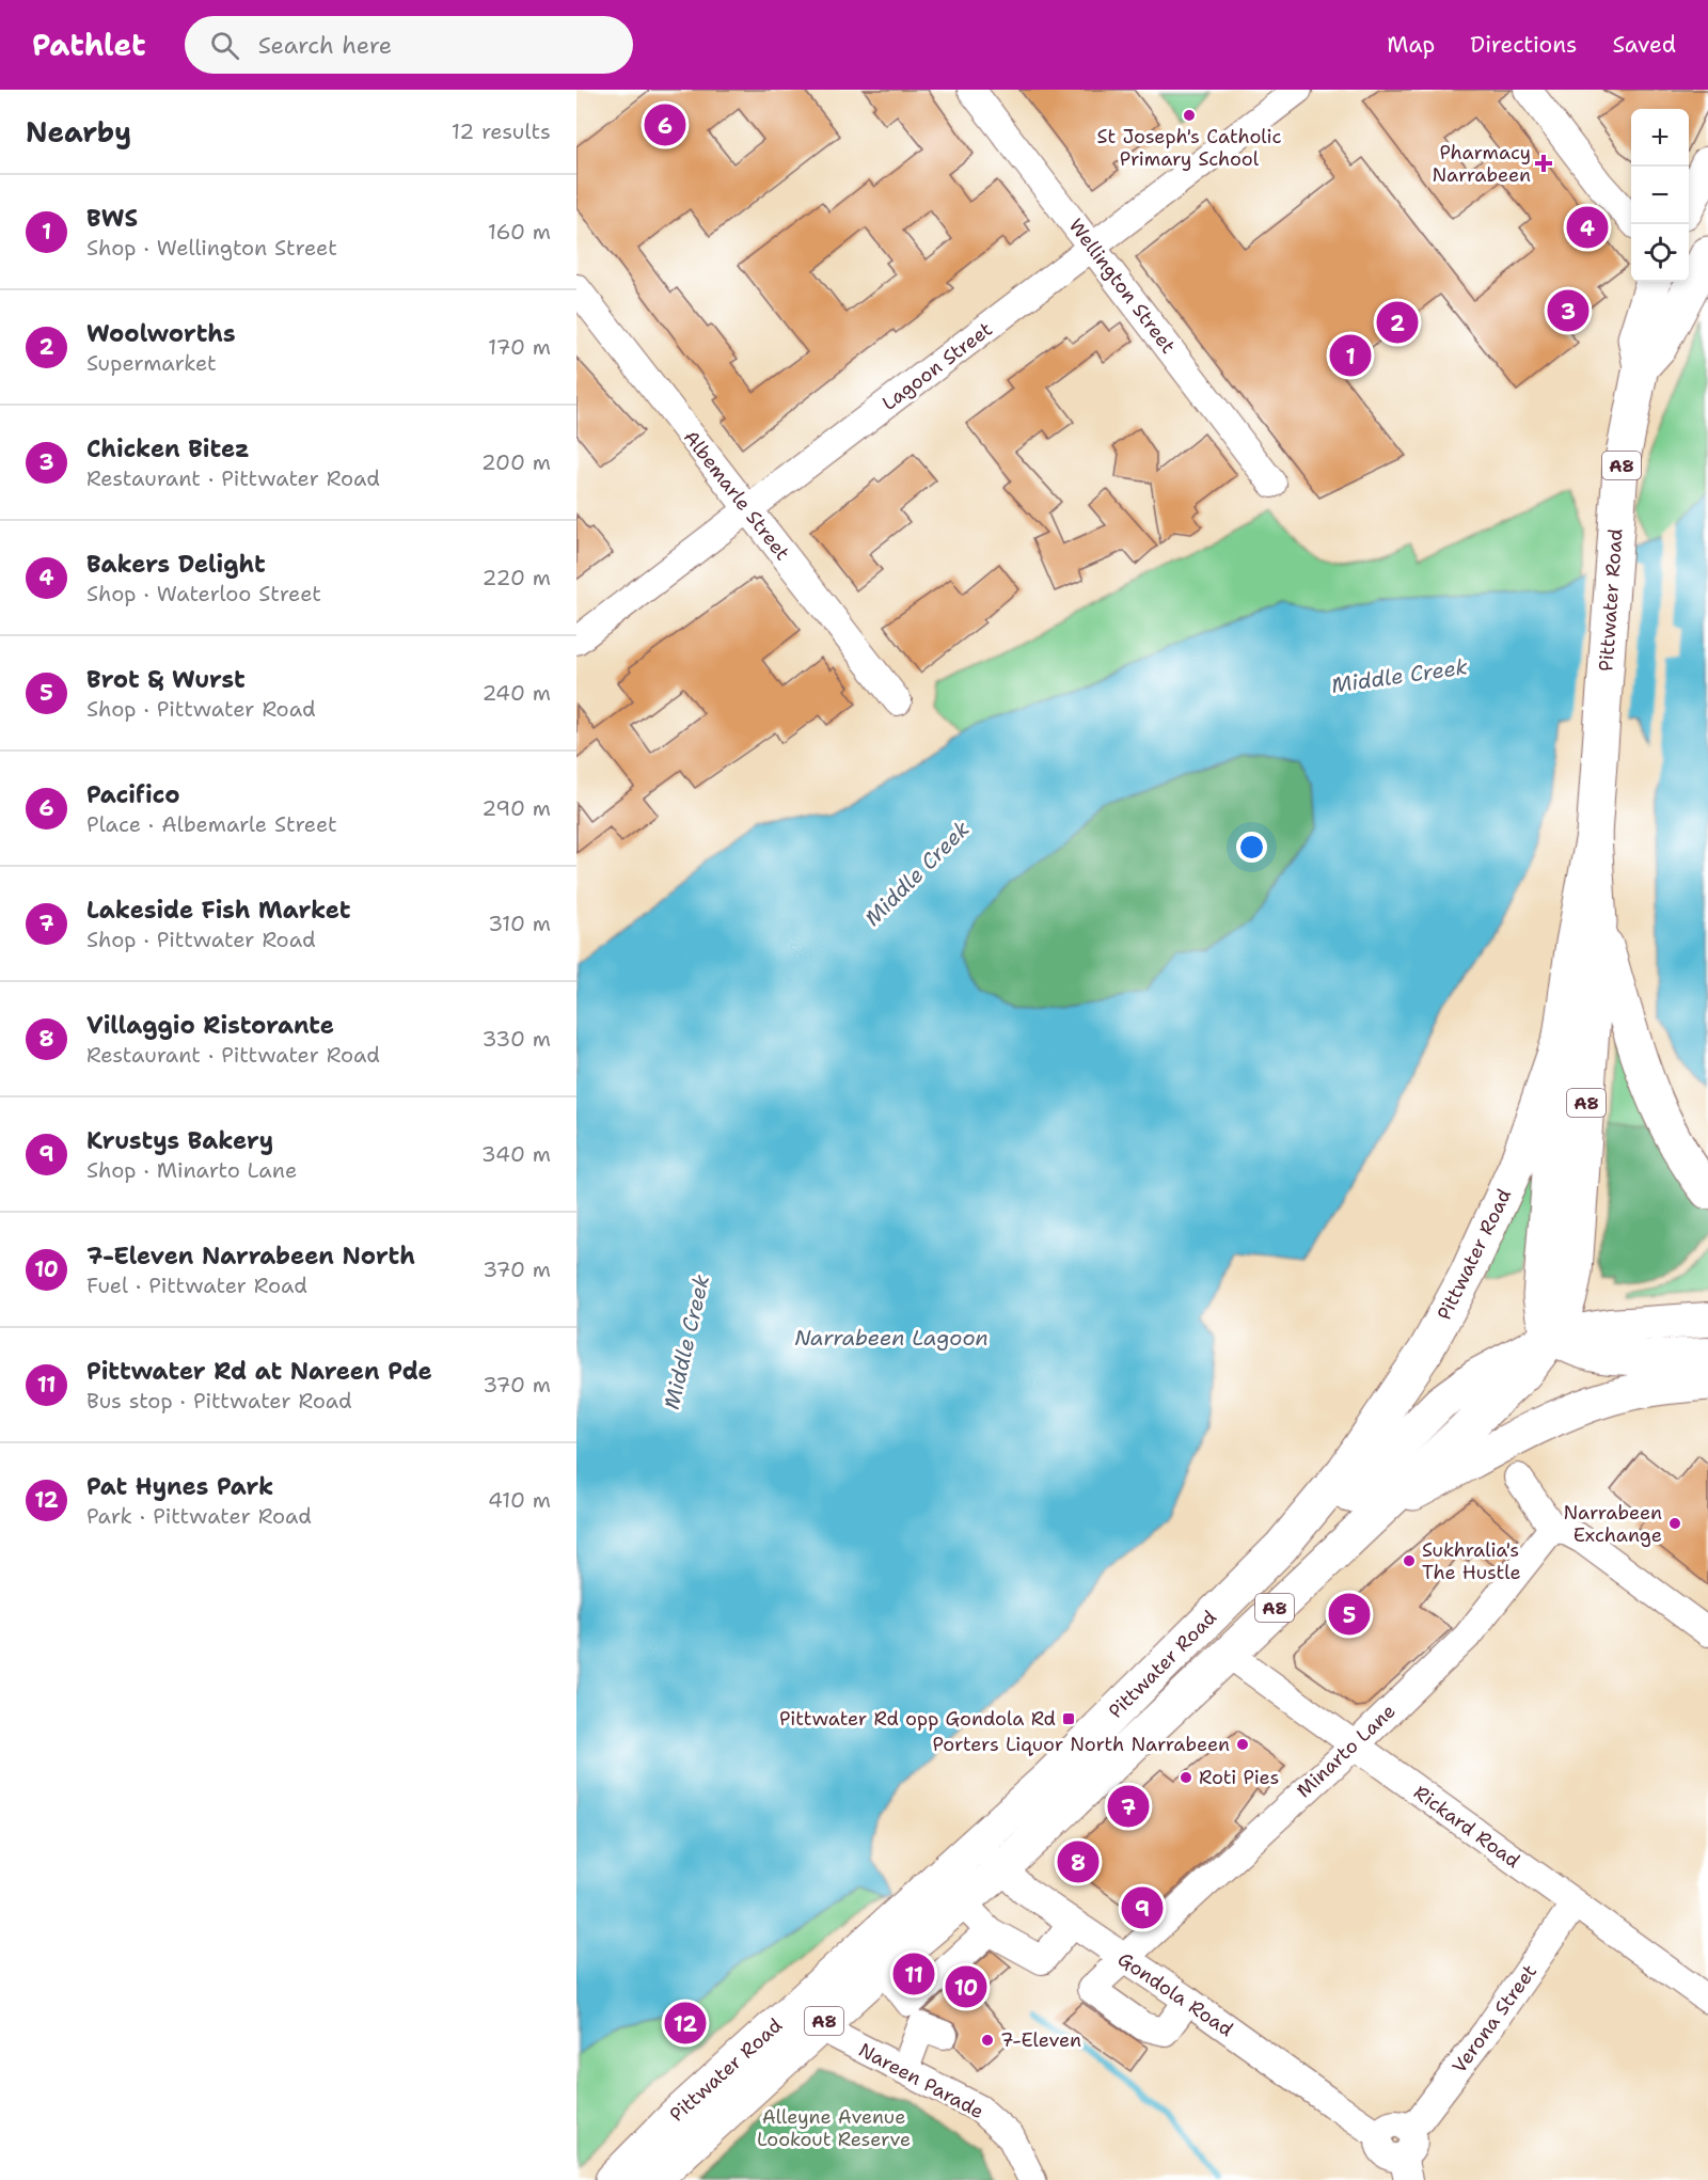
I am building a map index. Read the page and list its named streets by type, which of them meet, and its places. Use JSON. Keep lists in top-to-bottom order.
{
  "streets": {
    "highway": ["A8", "Pittwater Road"],
    "street": [
      "Wellington Street",
      "Lagoon Street",
      "Albemarle Street",
      "Minarto Lane",
      "Rickard Road",
      "Gondola Road",
      "Verona Street",
      "Nareen Parade"
    ]
  },
  "crossings": [
    ["Wellington Street", "Lagoon Street"],
    ["Lagoon Street", "Albemarle Street"],
    ["Pittwater Road", "Rickard Road"],
    ["Pittwater Road", "Gondola Road"],
    ["Pittwater Road", "Nareen Parade"],
    ["Minarto Lane", "Rickard Road"],
    ["Minarto Lane", "Gondola Road"],
    ["Rickard Road", "Verona Street"]
  ],
  "water": ["Middle Creek", "Narrabeen Lagoon"],
  "parks": ["Alleyne Avenue Lookout Reserve"],
  "places": {
    "other": [
      "St Joseph's Catholic Primary School",
      "Narrabeen Exchange",
      "Sukhralia's The Hustle",
      "Porters Liquor North Narrabeen",
      "Roti Pies",
      "7-Eleven"
    ],
    "health": ["Pharmacy Narrabeen"],
    "transit": ["Pittwater Rd opp Gondola Rd"]
  },
  "page": {
    "header": "Pathlet",
    "search": "Search here",
    "nav": ["Map", "Directions", "Saved"],
    "heading": ["Nearby", "12 results"],
    "pins": [
      "6",
      "4",
      "3",
      "2",
      "1",
      "5",
      "7",
      "8",
      "9",
      "11",
      "10",
      "12"
    ],
    "map_buttons": ["+", "−"],
    "list": [
      {
        "mark": "1",
        "name": "BWS",
        "note": "Shop · Wellington Street",
        "value": "160 m"
      },
      {
        "mark": "2",
        "name": "Woolworths",
        "note": "Supermarket",
        "value": "170 m"
      },
      {
        "mark": "3",
        "name": "Chicken Bitez",
        "note": "Restaurant · Pittwater Road",
        "value": "200 m"
      },
      {
        "mark": "4",
        "name": "Bakers Delight",
        "note": "Shop · Waterloo Street",
        "value": "220 m"
      },
      {
        "mark": "5",
        "name": "Brot & Wurst",
        "note": "Shop · Pittwater Road",
        "value": "240 m"
      },
      {
        "mark": "6",
        "name": "Pacifico",
        "note": "Place · Albemarle Street",
        "value": "290 m"
      },
      {
        "mark": "7",
        "name": "Lakeside Fish Market",
        "note": "Shop · Pittwater Road",
        "value": "310 m"
      },
      {
        "mark": "8",
        "name": "Villaggio Ristorante",
        "note": "Restaurant · Pittwater Road",
        "value": "330 m"
      },
      {
        "mark": "9",
        "name": "Krustys Bakery",
        "note": "Shop · Minarto Lane",
        "value": "340 m"
      },
      {
        "mark": "10",
        "name": "7-Eleven Narrabeen North",
        "note": "Fuel · Pittwater Road",
        "value": "370 m"
      },
      {
        "mark": "11",
        "name": "Pittwater Rd at Nareen Pde",
        "note": "Bus stop · Pittwater Road",
        "value": "370 m"
      },
      {
        "mark": "12",
        "name": "Pat Hynes Park",
        "note": "Park · Pittwater Road",
        "value": "410 m"
      }
    ]
  }
}
